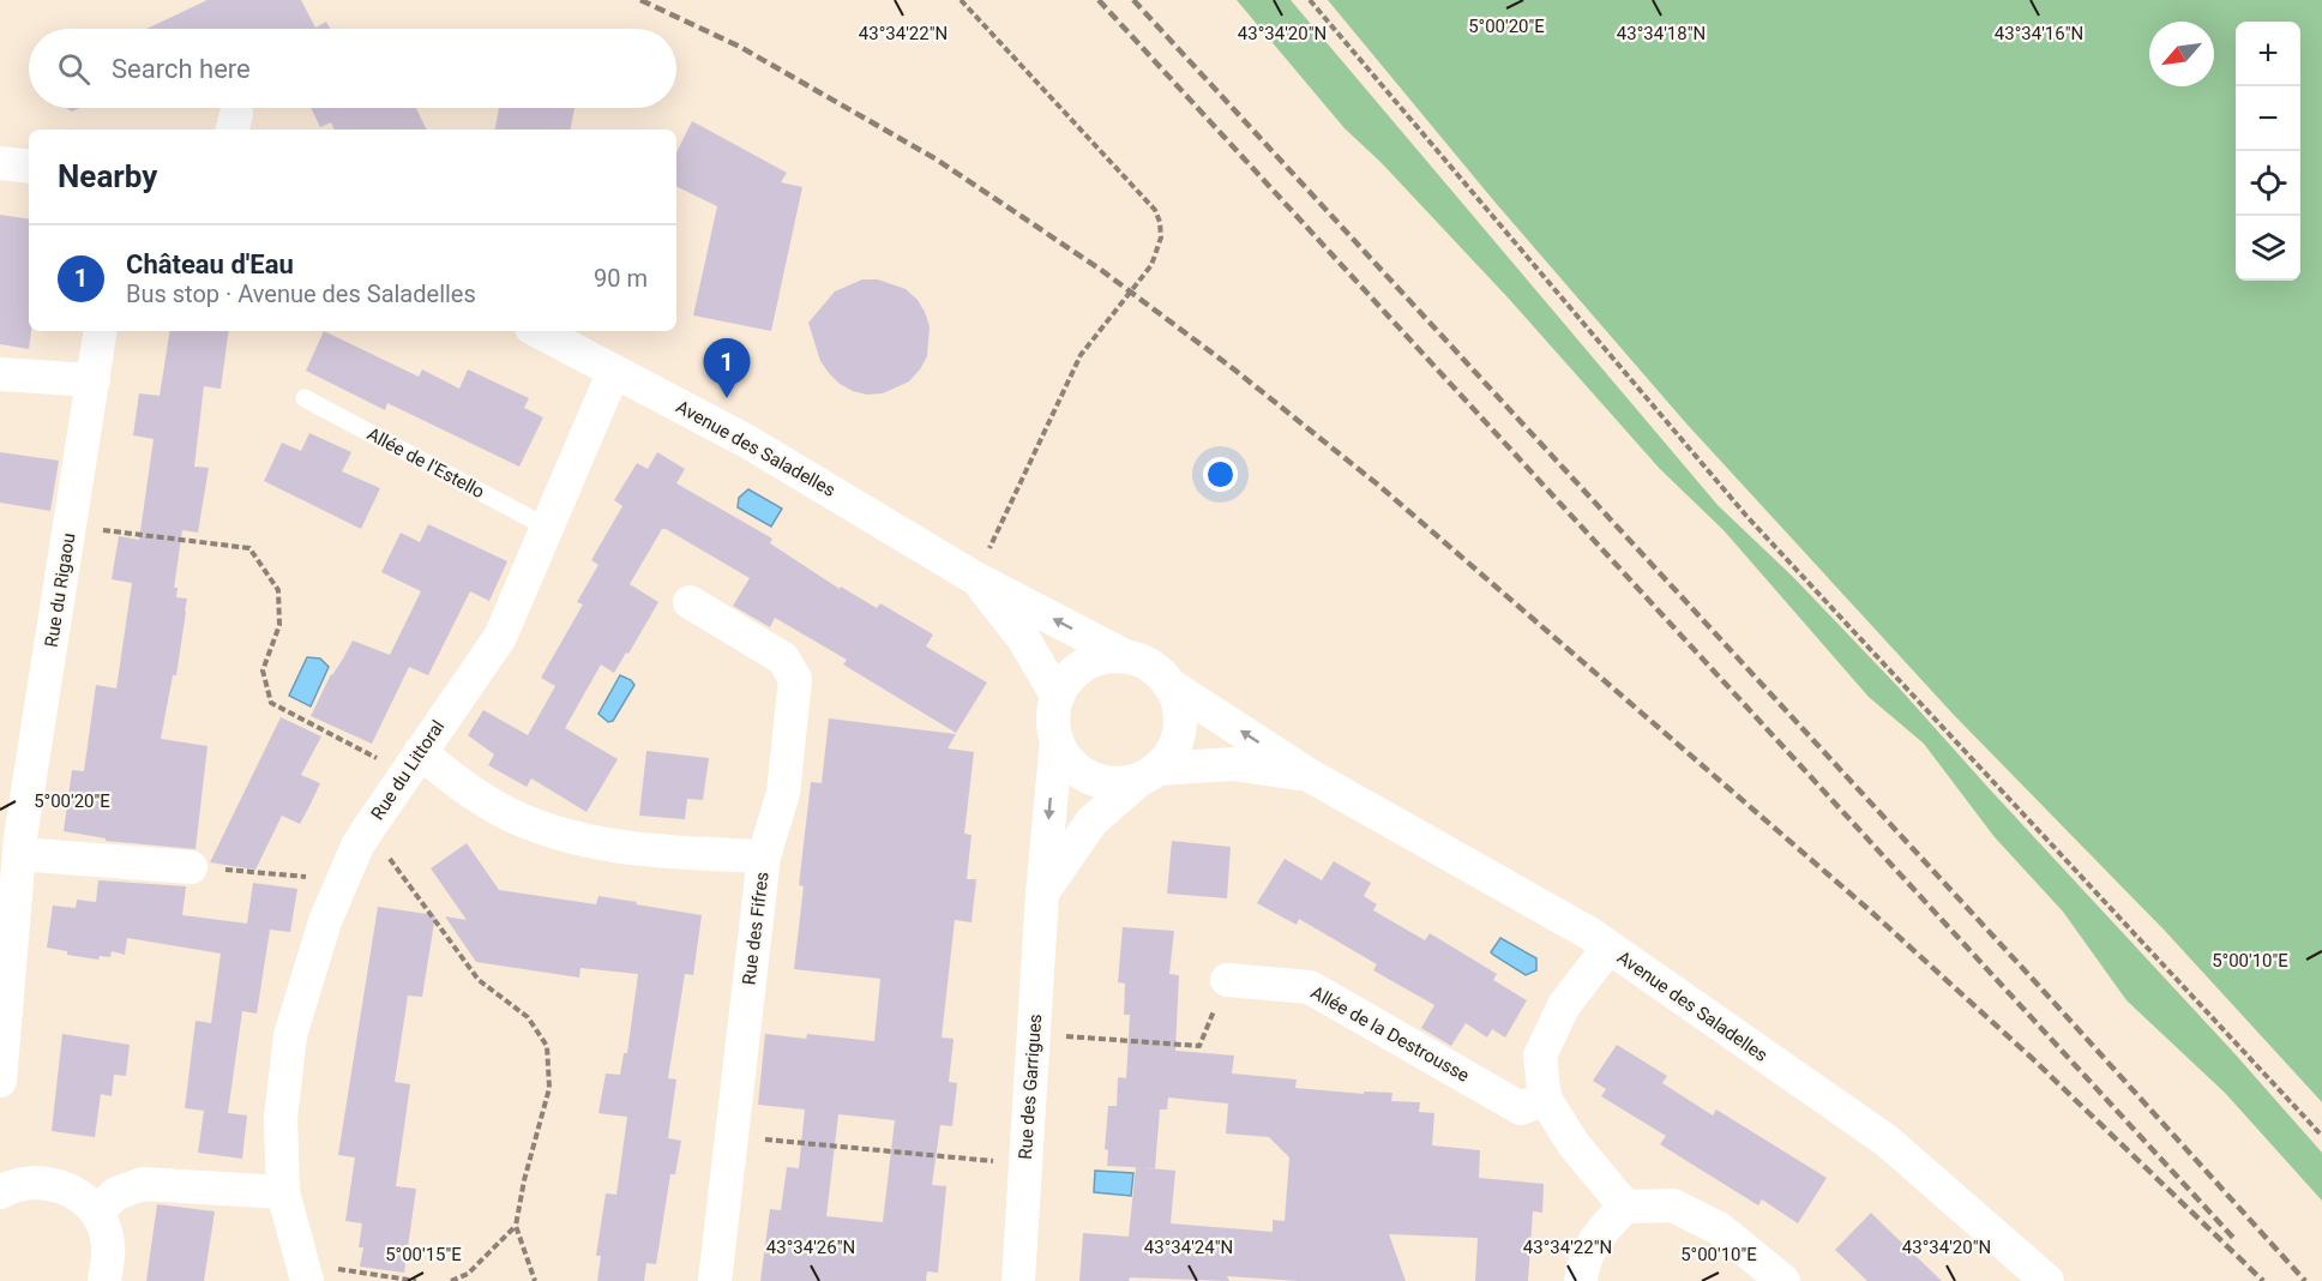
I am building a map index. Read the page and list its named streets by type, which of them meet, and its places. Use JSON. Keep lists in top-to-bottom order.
{
  "streets": {
    "street": [
      "Avenue des Saladelles",
      "Rue du Rigaou",
      "Rue du Littoral",
      "Rue des Fifres",
      "Allée de la Destrousse",
      "Rue des Garrigues"
    ],
    "lane": ["Allée de l'Estello"]
  },
  "crossings": [
    ["Avenue des Saladelles", "Rue du Littoral"],
    ["Avenue des Saladelles", "Rue des Garrigues"],
    ["Allée de l'Estello", "Rue du Littoral"],
    ["Rue du Littoral", "Rue des Fifres"]
  ],
  "north": "bottom left",
  "page": {
    "map_buttons": ["+", "−"],
    "search": "Search here",
    "heading": "Nearby",
    "list": [
      {
        "mark": "1",
        "name": "Château d'Eau",
        "note": "Bus stop · Avenue des Saladelles",
        "value": "90 m"
      }
    ],
    "pins": "1"
  },
  "coordinates": [
    "5°00'20\"E",
    "43°34'22\"N",
    "43°34'18\"N",
    "43°34'16\"N",
    "43°34'20\"N",
    "5°00'10\"E",
    "43°34'26\"N",
    "43°34'24\"N",
    "5°00'15\"E"
  ]
}
